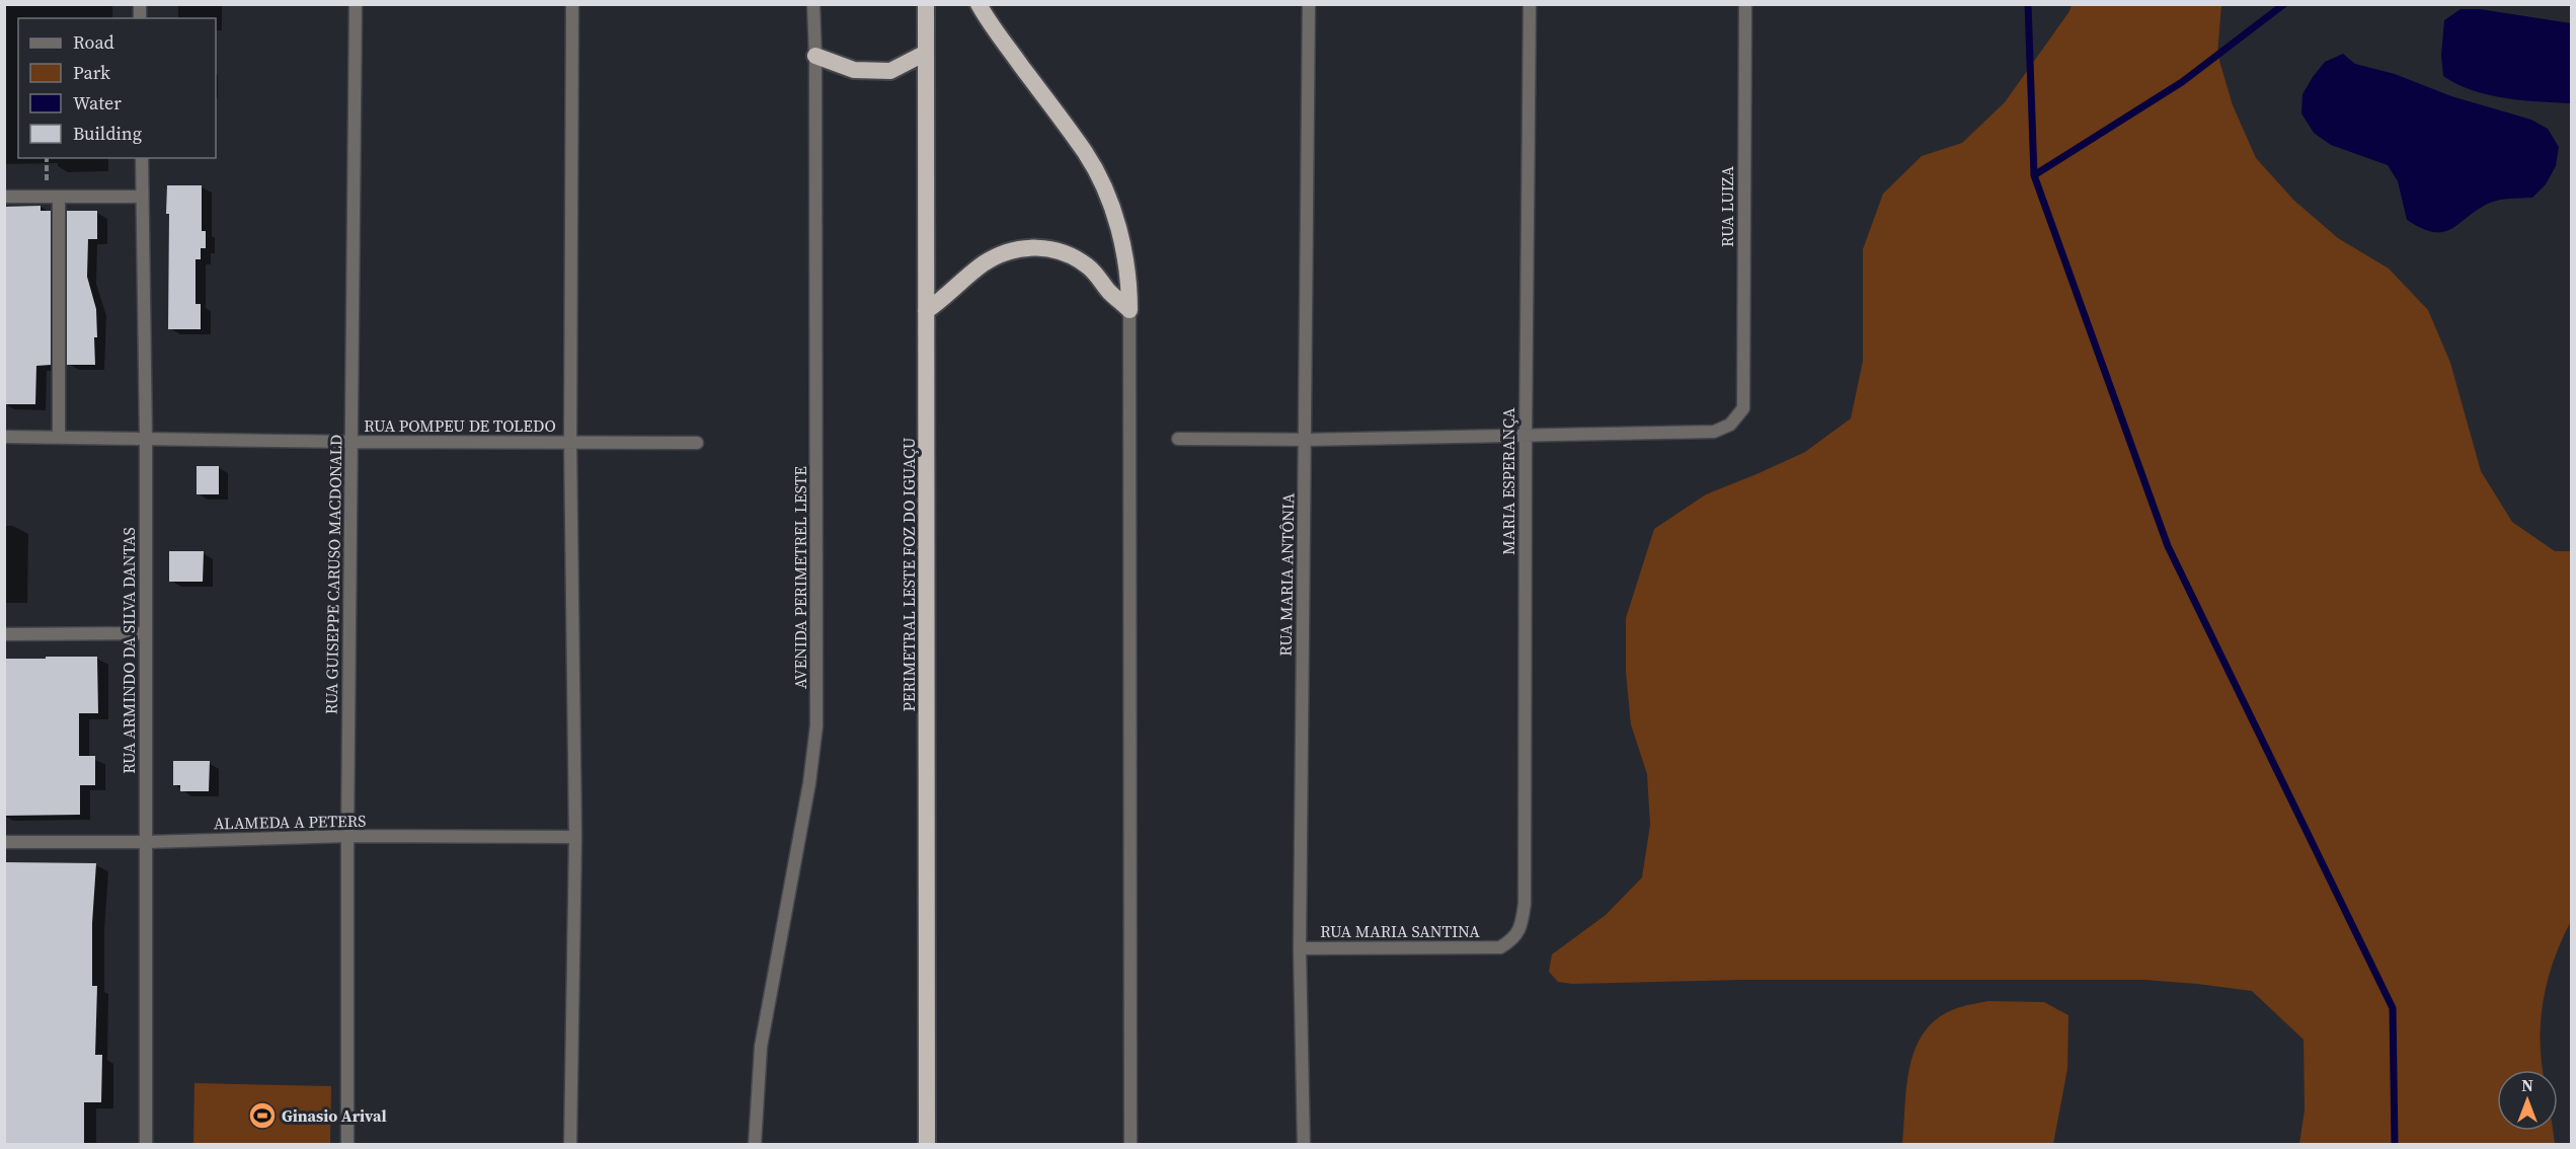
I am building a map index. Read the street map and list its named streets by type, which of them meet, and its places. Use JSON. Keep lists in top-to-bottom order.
{
  "streets": {
    "highway": ["PERIMETRAL LESTE FOZ DO IGUAÇU"],
    "street": [
      "RUA LUIZA",
      "RUA POMPEU DE TOLEDO",
      "MARIA ESPERANÇA",
      "RUA GUISEPPE CARUSO MACDONALD",
      "RUA MARIA ANTÔNIA",
      "AVENIDA PERIMETREL LESTE",
      "RUA ARMINDO DA SILVA DANTAS",
      "ALAMEDA A PETERS",
      "RUA MARIA SANTINA"
    ]
  },
  "crossings": [
    ["RUA LUIZA", "MARIA ESPERANÇA"],
    ["RUA POMPEU DE TOLEDO", "RUA GUISEPPE CARUSO MACDONALD"],
    ["RUA POMPEU DE TOLEDO", "RUA ARMINDO DA SILVA DANTAS"],
    ["MARIA ESPERANÇA", "RUA MARIA SANTINA"],
    ["RUA GUISEPPE CARUSO MACDONALD", "ALAMEDA A PETERS"],
    ["RUA MARIA ANTÔNIA", "RUA MARIA SANTINA"],
    ["RUA ARMINDO DA SILVA DANTAS", "ALAMEDA A PETERS"]
  ],
  "places": {
    "sports": ["Ginasio Arival"]
  },
  "legend": [
    "Road",
    "Park",
    "Water",
    "Building"
  ],
  "north": "top"
}
